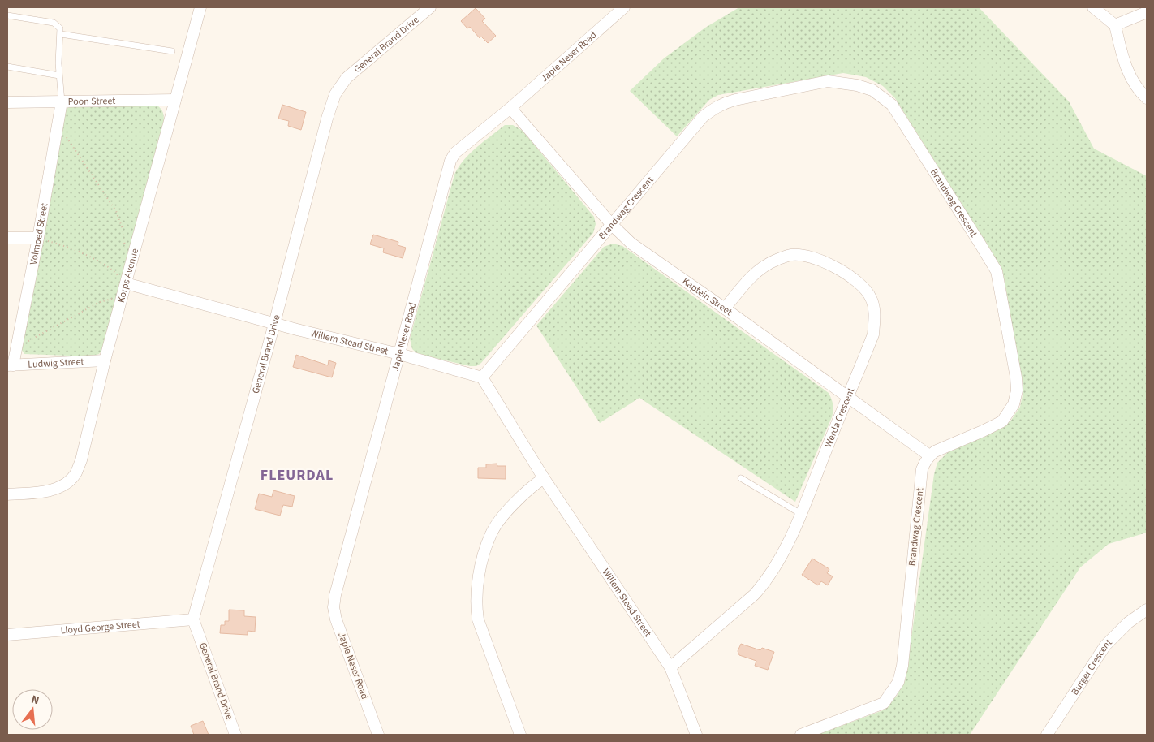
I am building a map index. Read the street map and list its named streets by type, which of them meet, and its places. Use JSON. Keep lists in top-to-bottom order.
{
  "streets": {
    "street": [
      "General Brand Drive",
      "Japie Neser Road",
      "Poon Street",
      "Brandwag Crescent",
      "Volmoed Street",
      "Korps Avenue",
      "Kaptein Street",
      "Willem Stead Street",
      "Ludwig Street",
      "Werda Crescent",
      "Lloyd George Street",
      "Burger Crescent"
    ]
  },
  "crossings": [
    ["General Brand Drive", "Willem Stead Street"],
    ["General Brand Drive", "Lloyd George Street"],
    ["Japie Neser Road", "Kaptein Street"],
    ["Japie Neser Road", "Willem Stead Street"],
    ["Poon Street", "Volmoed Street"],
    ["Poon Street", "Korps Avenue"],
    ["Brandwag Crescent", "Kaptein Street"],
    ["Brandwag Crescent", "Willem Stead Street"],
    ["Volmoed Street", "Ludwig Street"],
    ["Korps Avenue", "Willem Stead Street"],
    ["Korps Avenue", "Ludwig Street"],
    ["Kaptein Street", "Werda Crescent"],
    ["Willem Stead Street", "Werda Crescent"]
  ],
  "districts": ["FLEURDAL"],
  "north": "top"
}
